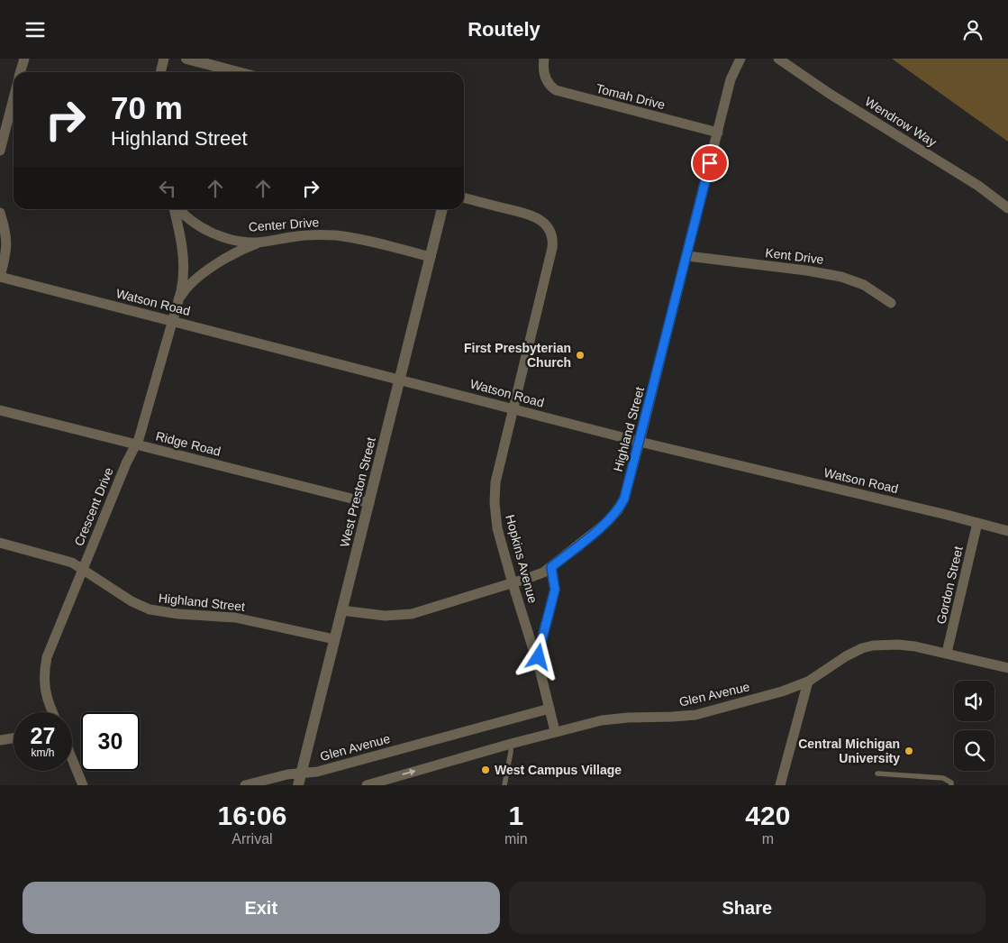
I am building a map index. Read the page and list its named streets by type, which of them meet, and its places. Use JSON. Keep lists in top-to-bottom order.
{
  "streets": {
    "street": [
      "Tomah Drive",
      "Wendrow Way",
      "Center Drive",
      "Kent Drive",
      "Watson Road",
      "Highland Street",
      "Ridge Road",
      "West Preston Street",
      "Crescent Drive",
      "Hopkins Avenue",
      "Gordon Street",
      "Glen Avenue"
    ]
  },
  "crossings": [
    ["Tomah Drive", "Highland Street"],
    ["Center Drive", "West Preston Street"],
    ["Center Drive", "Crescent Drive"],
    ["Kent Drive", "Highland Street"],
    ["Watson Road", "Highland Street"],
    ["Watson Road", "West Preston Street"],
    ["Watson Road", "Crescent Drive"],
    ["Watson Road", "Hopkins Avenue"],
    ["Watson Road", "Gordon Street"],
    ["Highland Street", "West Preston Street"],
    ["Highland Street", "Crescent Drive"],
    ["Highland Street", "Hopkins Avenue"],
    ["Ridge Road", "West Preston Street"],
    ["Ridge Road", "Crescent Drive"],
    ["West Preston Street", "Glen Avenue"],
    ["Hopkins Avenue", "Glen Avenue"],
    ["Gordon Street", "Glen Avenue"]
  ],
  "places": ["First Presbyterian Church", "Central Michigan University", "West Campus Village"],
  "page": {
    "header": "Routely",
    "turn": ["70 m", "Highland Street"],
    "speed": "27 km/h",
    "limit": "30",
    "eta": [
      "16:06",
      "Arrival",
      "1",
      "min",
      "420",
      "m"
    ],
    "buttons": ["Exit", "Share"]
  }
}
